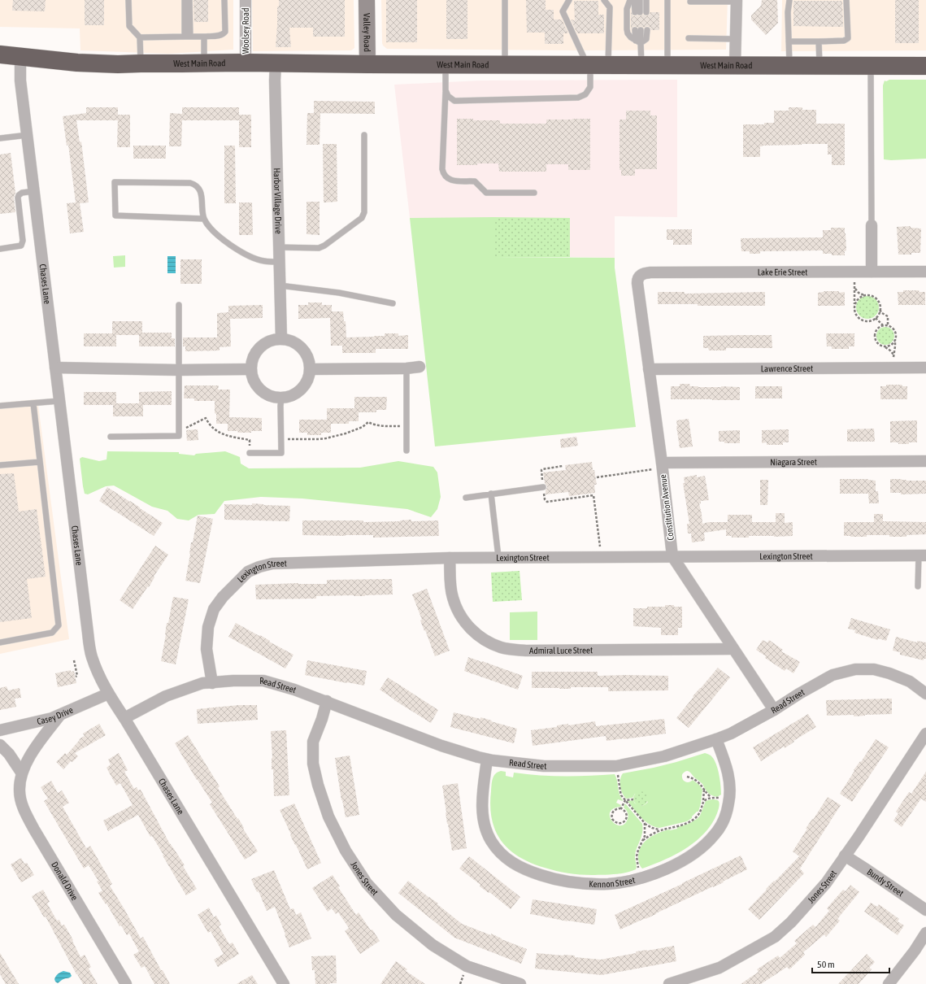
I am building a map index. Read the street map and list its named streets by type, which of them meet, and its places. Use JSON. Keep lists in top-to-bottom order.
{
  "streets": {
    "highway": ["West Main Road"],
    "main road": ["Valley Road"],
    "street": [
      "Woolsey Road",
      "Harbor Village Drive",
      "Lake Erie Street",
      "Chases Lane",
      "Lawrence Street",
      "Niagara Street",
      "Constitution Avenue",
      "Lexington Street",
      "Admiral Luce Street",
      "Read Street",
      "Casey Drive",
      "Jones Street",
      "Donald Drive",
      "Kennon Street",
      "Bundy Street"
    ]
  },
  "crossings": [
    ["Woolsey Road", "West Main Road"],
    ["Valley Road", "West Main Road"],
    ["West Main Road", "Harbor Village Drive"],
    ["West Main Road", "Chases Lane"],
    ["Lake Erie Street", "Constitution Avenue"],
    ["Chases Lane", "Read Street"],
    ["Chases Lane", "Casey Drive"],
    ["Lawrence Street", "Constitution Avenue"],
    ["Niagara Street", "Constitution Avenue"],
    ["Constitution Avenue", "Lexington Street"],
    ["Constitution Avenue", "Admiral Luce Street"],
    ["Constitution Avenue", "Read Street"],
    ["Lexington Street", "Admiral Luce Street"],
    ["Lexington Street", "Read Street"],
    ["Read Street", "Jones Street"],
    ["Read Street", "Kennon Street"],
    ["Casey Drive", "Donald Drive"],
    ["Jones Street", "Bundy Street"]
  ],
  "scale_bar": "50 m"
}
